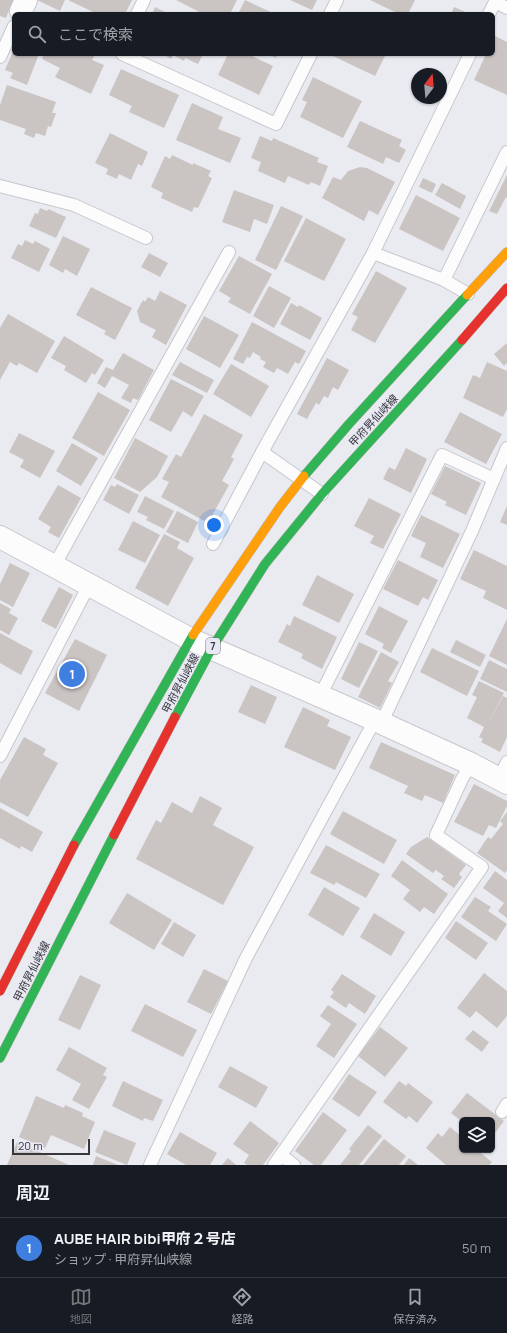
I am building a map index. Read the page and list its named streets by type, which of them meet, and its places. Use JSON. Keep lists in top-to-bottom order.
{
  "streets": {
    "main road": ["甲府昇仙峡線", "7"]
  },
  "scale_bar": "20 m",
  "north": "top",
  "page": {
    "search": "ここで検索",
    "pins": "1",
    "scale": "20 m",
    "heading": "周辺",
    "list": [
      {
        "mark": "1",
        "name": "AUBE HAIR bibi甲府２号店",
        "note": "ショップ · 甲府昇仙峡線",
        "value": "50 m"
      }
    ],
    "nav": ["地図", "経路", "保存済み"]
  }
}
